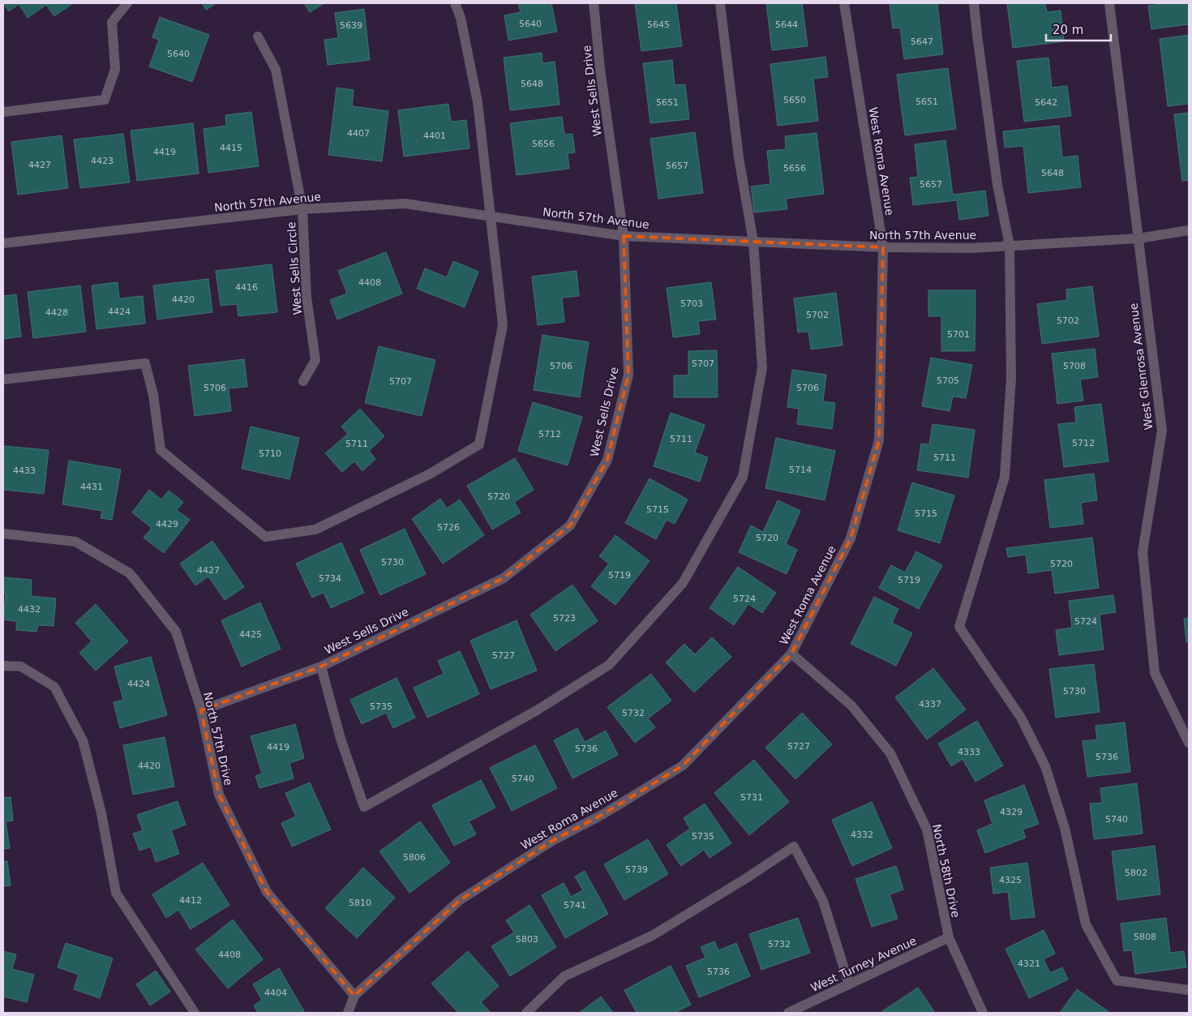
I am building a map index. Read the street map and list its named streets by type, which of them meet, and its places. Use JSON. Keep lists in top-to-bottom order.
{
  "streets": {
    "street": [
      "West Sells Drive",
      "West Roma Avenue",
      "North 57th Avenue",
      "West Sells Circle",
      "West Glenrosa Avenue",
      "North 57th Drive",
      "North 58th Drive",
      "West Turney Avenue"
    ]
  },
  "crossings": [
    ["West Sells Drive", "North 57th Avenue"],
    ["West Sells Drive", "North 57th Drive"],
    ["West Roma Avenue", "North 57th Avenue"],
    ["West Roma Avenue", "North 57th Drive"],
    ["West Roma Avenue", "North 58th Drive"],
    ["North 57th Avenue", "West Sells Circle"],
    ["North 57th Avenue", "West Glenrosa Avenue"],
    ["North 58th Drive", "West Turney Avenue"]
  ],
  "house_numbers": [
    "5640",
    "5645",
    "5644",
    "5639",
    "5647",
    "5640",
    "5648",
    "5650",
    "5651",
    "5651",
    "5642",
    "4407",
    "4401",
    "5656",
    "4415",
    "4419",
    "4423",
    "4427",
    "5657",
    "5656",
    "5648",
    "5657",
    "4408",
    "4416",
    "4420",
    "5703",
    "4424",
    "4428",
    "5702",
    "5702",
    "5701",
    "5707",
    "5706",
    "5708",
    "5705",
    "5707",
    "5706",
    "5706",
    "5712",
    "5711",
    "5712",
    "5711",
    "5710",
    "5711",
    "5714",
    "4433",
    "4431",
    "5720",
    "5715",
    "5715",
    "4429",
    "5726",
    "5720",
    "5730",
    "5720",
    "4427",
    "5719",
    "5734",
    "5719",
    "5724",
    "4432",
    "5723",
    "5724",
    "4425",
    "5727",
    "4424",
    "5730",
    "4337",
    "5735",
    "5732",
    "5727",
    "4419",
    "5736",
    "4333",
    "5736",
    "4420",
    "5740",
    "5731",
    "4329",
    "5740",
    "4332",
    "5735",
    "5806",
    "5739",
    "5802",
    "4325",
    "4412",
    "5810",
    "5741",
    "5808",
    "5803",
    "5732",
    "4408",
    "4321",
    "5736",
    "4404"
  ],
  "scale_bar": "20 m"
}
